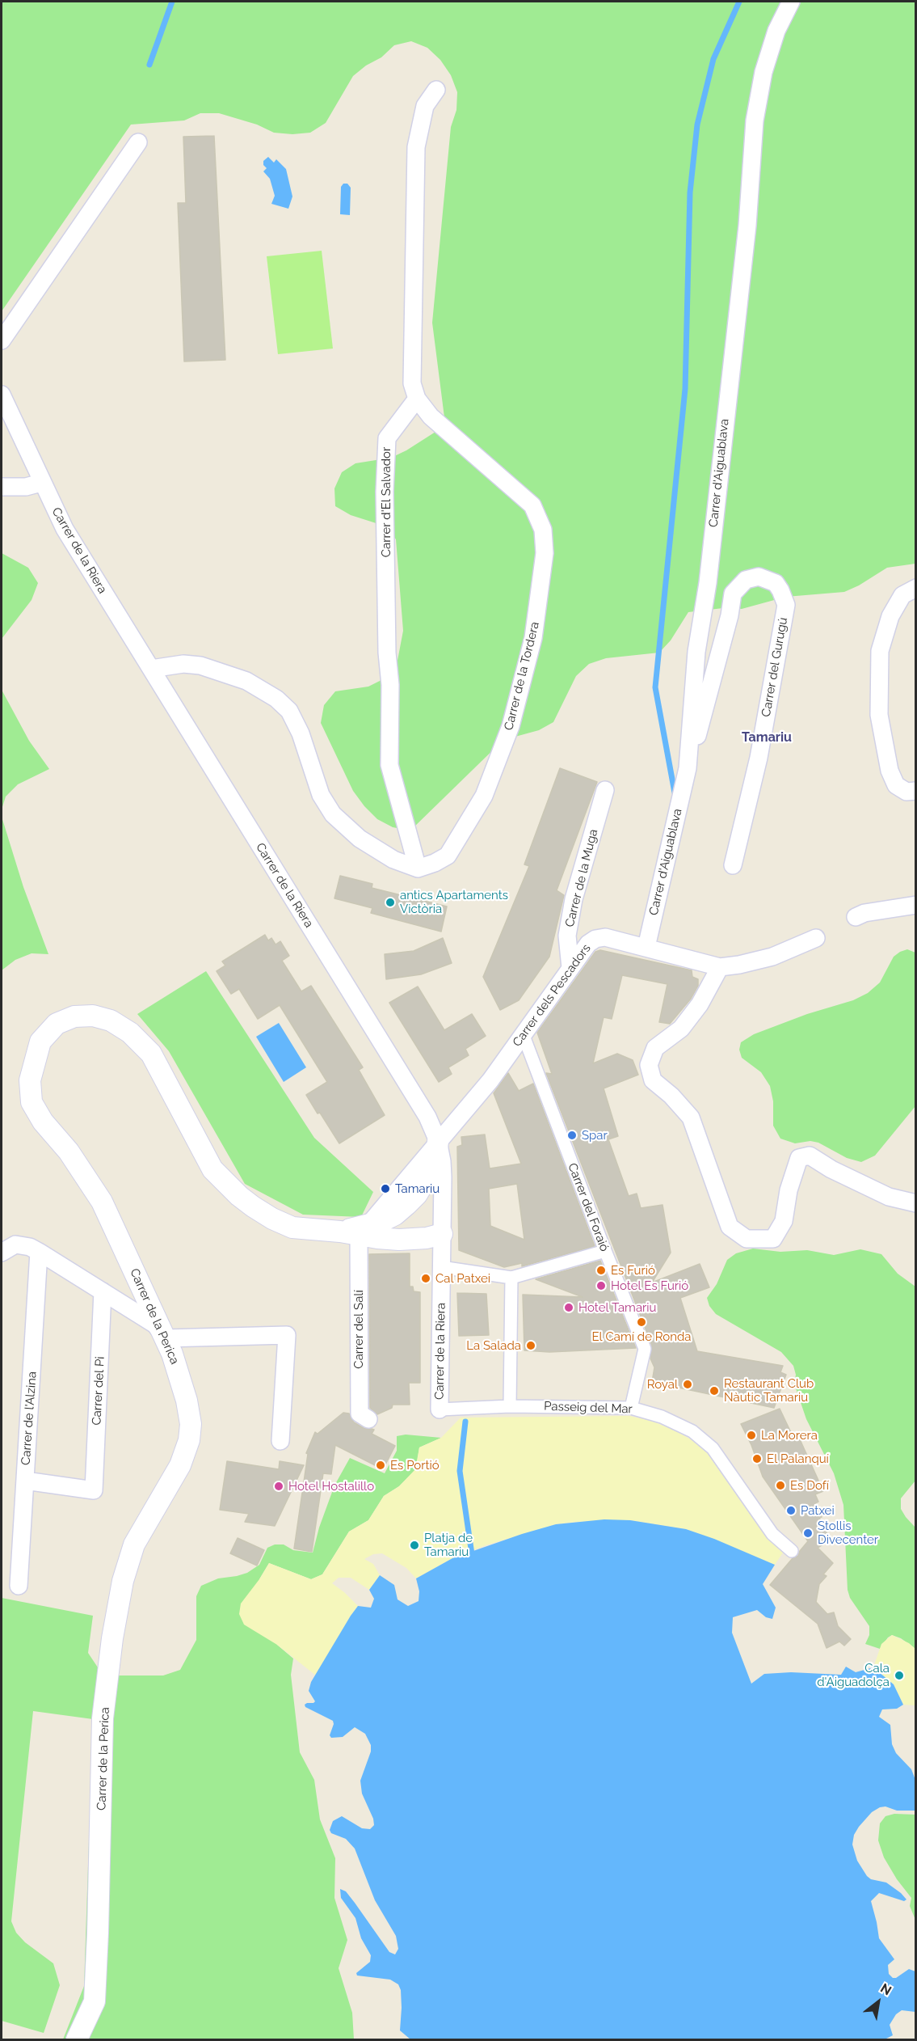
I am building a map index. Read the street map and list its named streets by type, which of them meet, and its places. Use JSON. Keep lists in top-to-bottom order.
{
  "streets": {
    "street": [
      "Carrer d'Aiguablava",
      "Carrer d'El Salvador",
      "Carrer de la Riera",
      "Carrer del Gurugú",
      "Carrer de la Tordera",
      "Carrer de la Muga",
      "Carrer dels Pescadors",
      "Carrer del Foraió",
      "Carrer de la Perica",
      "Carrer del Salí",
      "Carrer del Pi",
      "Passeig del Mar",
      "Carrer de l'Alzina"
    ]
  },
  "crossings": [
    ["Carrer d'Aiguablava", "Carrer del Gurugú"],
    ["Carrer d'Aiguablava", "Carrer dels Pescadors"],
    ["Carrer d'El Salvador", "Carrer de la Tordera"],
    ["Carrer de la Riera", "Carrer dels Pescadors"],
    ["Carrer de la Riera", "Carrer de la Perica"],
    ["Carrer de la Riera", "Passeig del Mar"],
    ["Carrer de la Muga", "Carrer dels Pescadors"],
    ["Carrer dels Pescadors", "Carrer del Foraió"],
    ["Carrer del Foraió", "Passeig del Mar"],
    ["Carrer de la Perica", "Carrer del Salí"],
    ["Carrer del Pi", "Carrer de l'Alzina"]
  ],
  "districts": ["Tamariu"],
  "places": [
    "antics Apartaments Victòria",
    "Spar",
    "Tamariu",
    "Es Furió",
    "Cal Patxei",
    "Hotel Es Furió",
    "Hotel Tamariu",
    "El Camí de Ronda",
    "La Salada",
    "Royal",
    "Restaurant Club Nàutic Tamariu",
    "La Morera",
    "El Palanquí",
    "Es Portió",
    "Es Dofí",
    "Hotel Hostalillo",
    "Patxei",
    "Stollis Divecenter",
    "Platja de Tamariu",
    "Cala d'Aiguadolça"
  ],
  "north": "top right"
}
